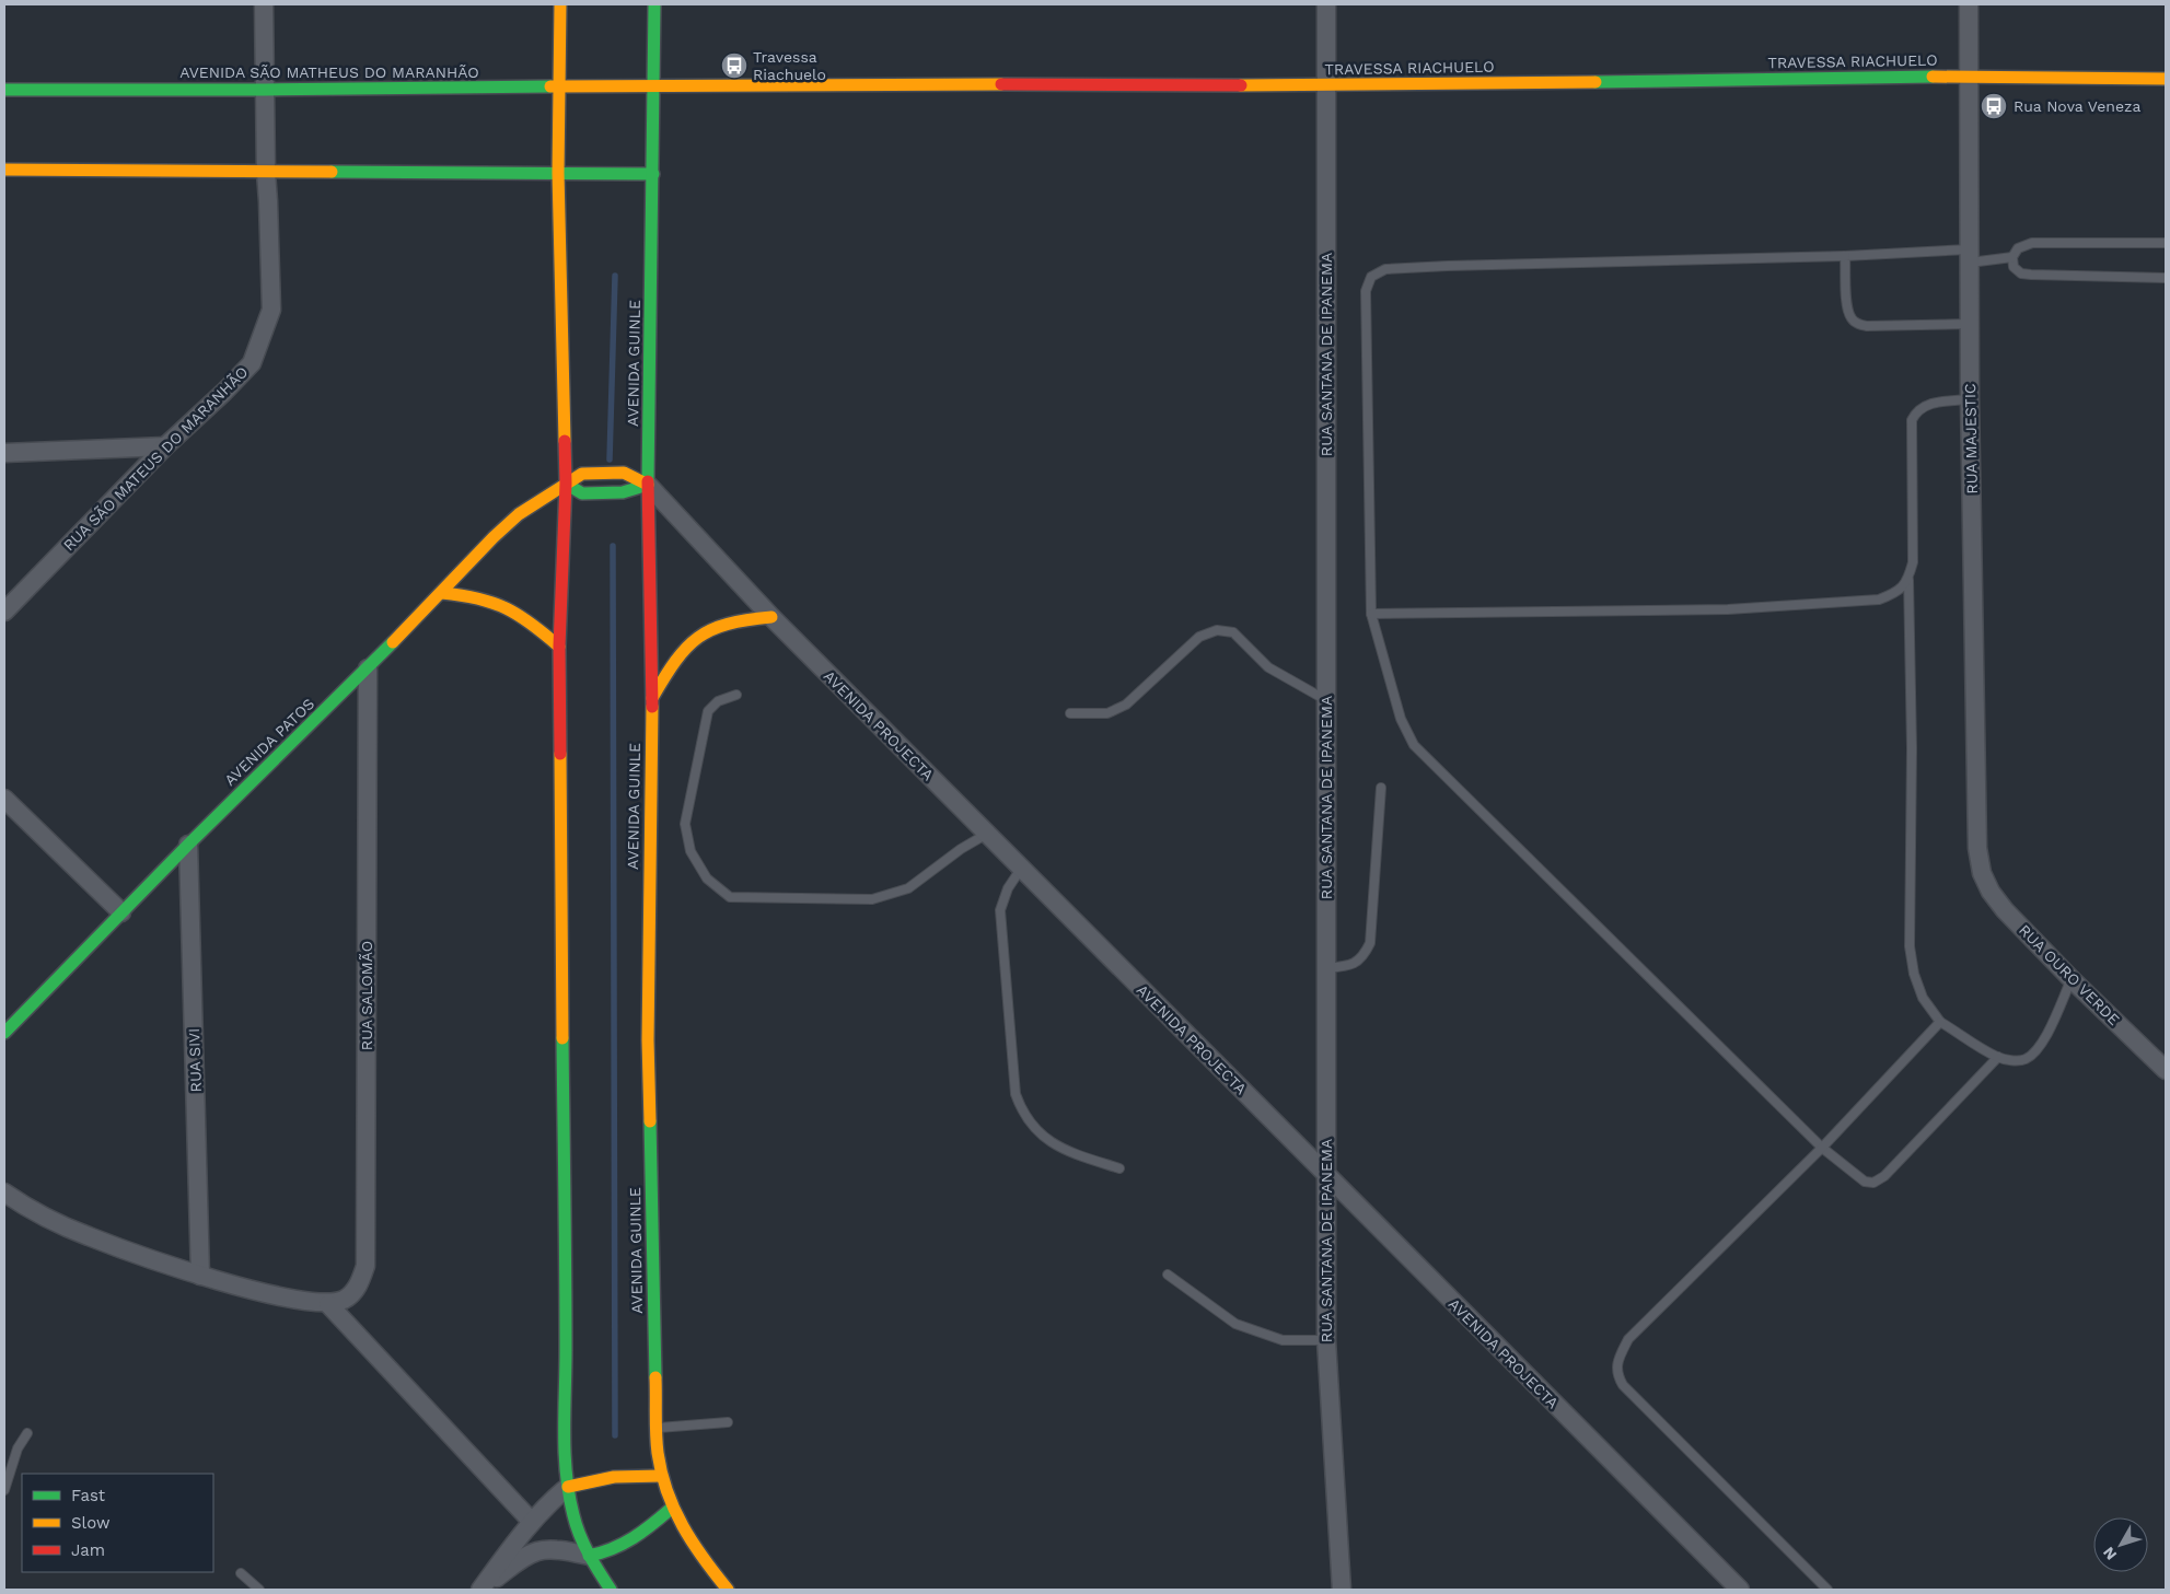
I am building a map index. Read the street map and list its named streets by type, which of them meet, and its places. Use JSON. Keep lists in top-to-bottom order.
{
  "streets": {
    "street": [
      "TRAVESSA RIACHUELO",
      "AVENIDA SÃO MATHEUS DO MARANHÃO",
      "RUA SANTANA DE IPANEMA",
      "AVENIDA GUINLE",
      "RUA MAJESTIC",
      "RUA SÃO MATEUS DO MARANHÃO",
      "AVENIDA PROJECTA",
      "AVENIDA PATOS",
      "RUA OURO VERDE",
      "RUA SALOMÃO",
      "RUA SIVI"
    ]
  },
  "crossings": [
    ["TRAVESSA RIACHUELO", "AVENIDA SÃO MATHEUS DO MARANHÃO"],
    ["TRAVESSA RIACHUELO", "RUA SANTANA DE IPANEMA"],
    ["TRAVESSA RIACHUELO", "AVENIDA GUINLE"],
    ["TRAVESSA RIACHUELO", "RUA MAJESTIC"],
    ["AVENIDA SÃO MATHEUS DO MARANHÃO", "AVENIDA GUINLE"],
    ["AVENIDA SÃO MATHEUS DO MARANHÃO", "RUA SÃO MATEUS DO MARANHÃO"],
    ["RUA SANTANA DE IPANEMA", "AVENIDA PROJECTA"],
    ["AVENIDA GUINLE", "AVENIDA PROJECTA"],
    ["AVENIDA GUINLE", "AVENIDA PATOS"],
    ["RUA MAJESTIC", "RUA OURO VERDE"],
    ["AVENIDA PROJECTA", "AVENIDA PATOS"],
    ["AVENIDA PATOS", "RUA SALOMÃO"],
    ["AVENIDA PATOS", "RUA SIVI"]
  ],
  "places": {
    "bus stop": ["Travessa Riachuelo", "Rua Nova Veneza"]
  },
  "legend": ["Fast", "Slow", "Jam"],
  "north": "bottom left"
}
